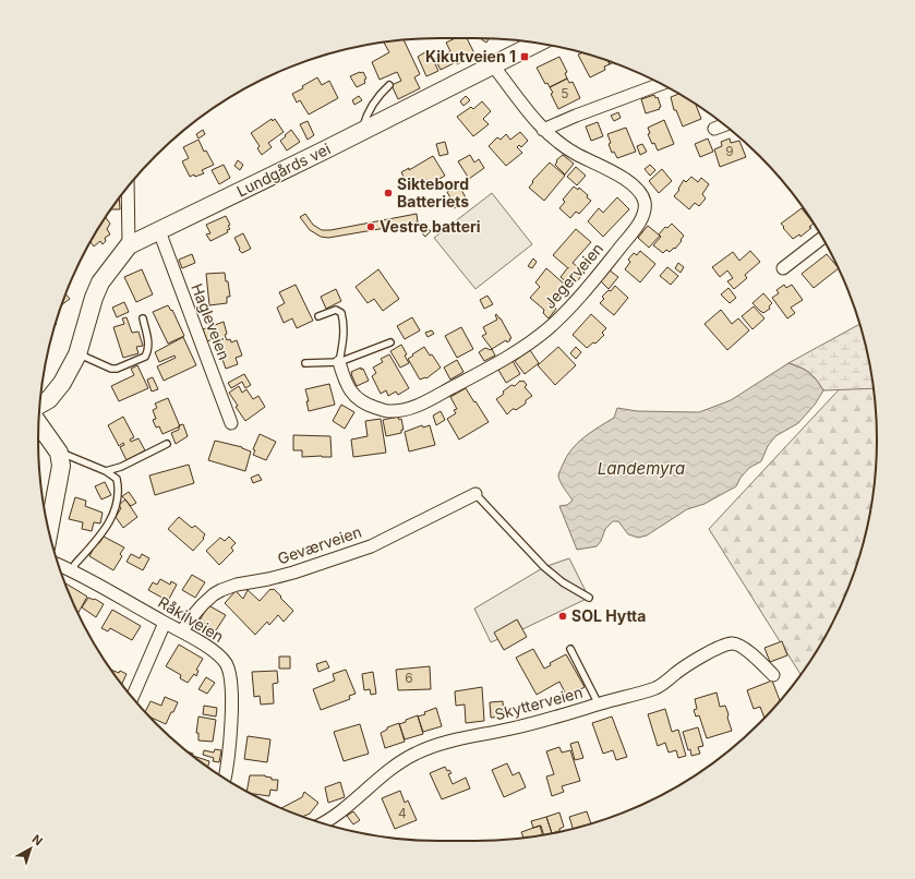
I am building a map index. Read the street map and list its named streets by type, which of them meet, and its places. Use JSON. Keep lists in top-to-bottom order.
{
  "streets": {
    "street": [
      "Lundgårds vei",
      "Jegerveien",
      "Hagleveien",
      "Geværveien",
      "Råkilveien",
      "Skytterveien"
    ]
  },
  "crossings": [
    ["Lundgårds vei", "Jegerveien"],
    ["Lundgårds vei", "Hagleveien"],
    ["Geværveien", "Råkilveien"]
  ],
  "water": ["Landemyra"],
  "places": {
    "transit": ["Kikutveien 1"],
    "other": ["Siktebord Batteriets", "Vestre batteri", "SOL Hytta"]
  },
  "house_numbers": [
    "5",
    "9",
    "6",
    "4"
  ],
  "north": "top right"
}
